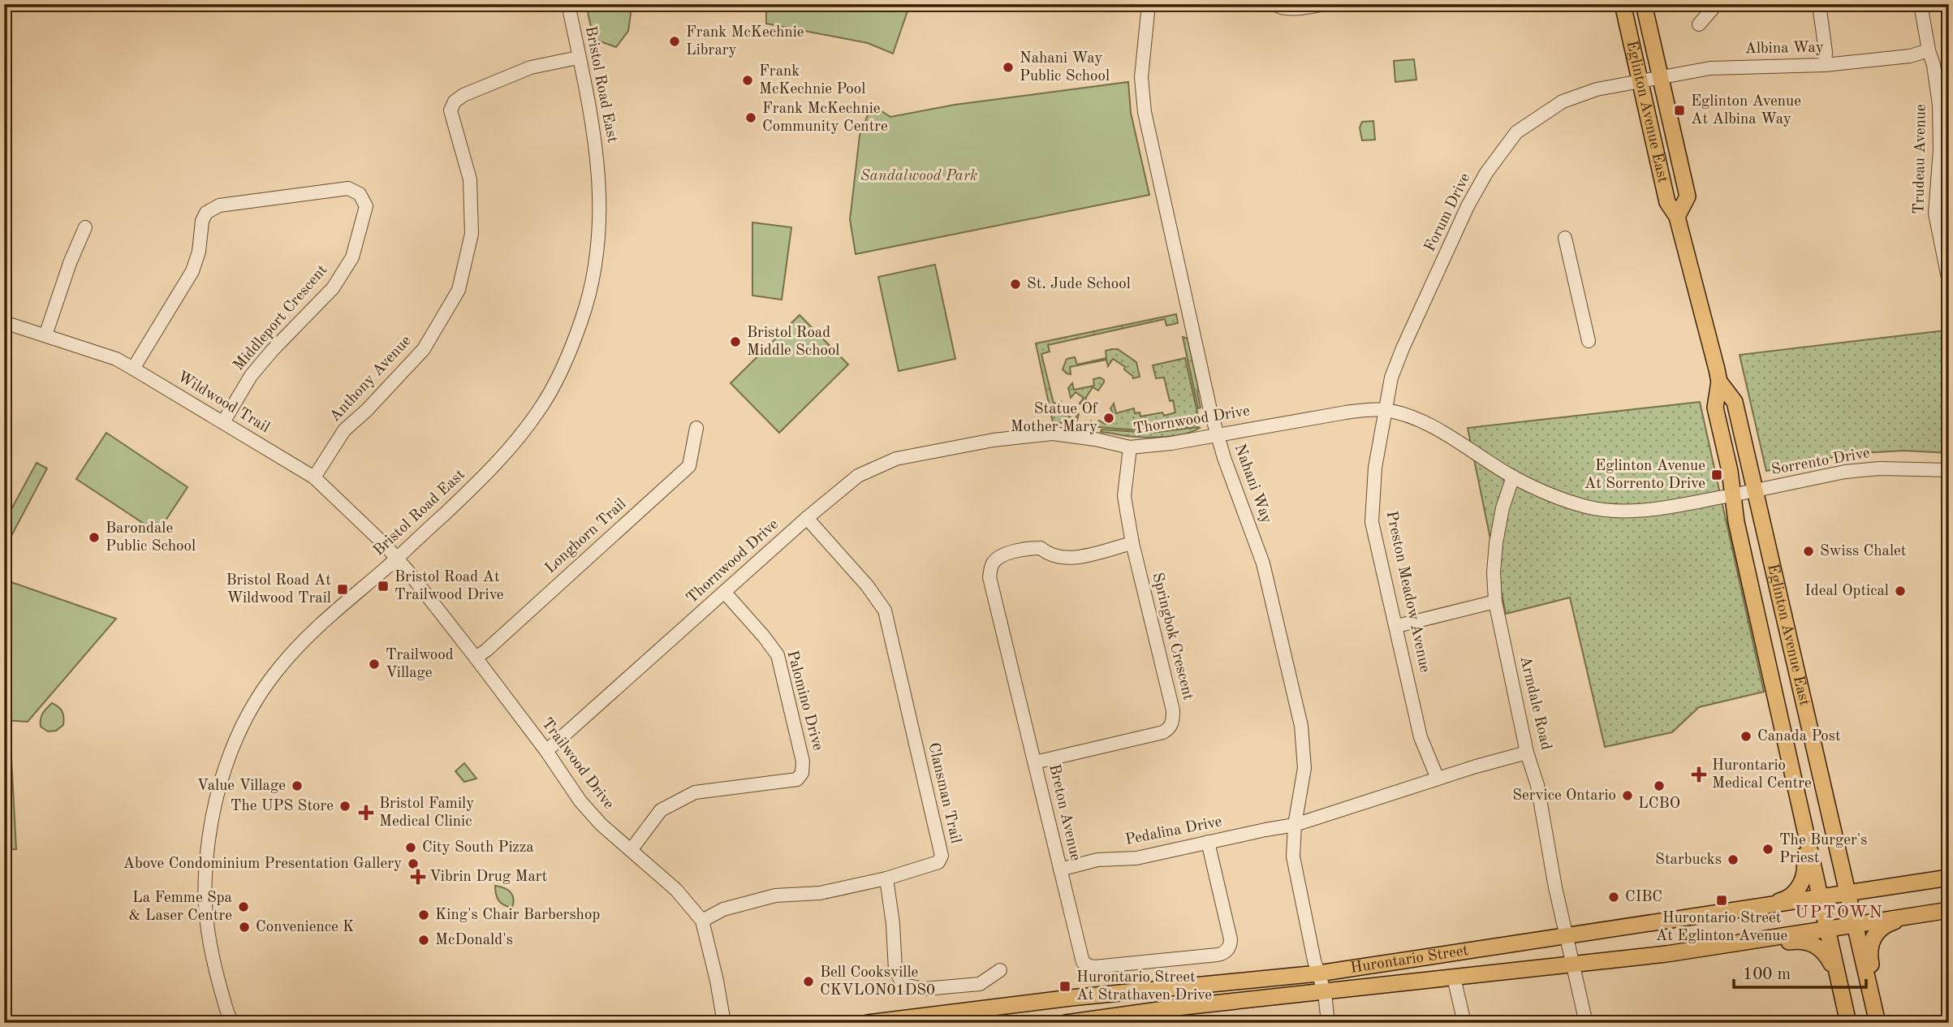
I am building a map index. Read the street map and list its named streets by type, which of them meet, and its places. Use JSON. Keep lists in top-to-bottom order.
{
  "streets": {
    "main road": ["Eglinton Avenue East", "Hurontario Street"],
    "street": [
      "Albina Way",
      "Bristol Road East",
      "Trudeau Avenue",
      "Forum Drive",
      "Middleport Crescent",
      "Anthony Avenue",
      "Wildwood Trail",
      "Thornwood Drive",
      "Sorrento Drive",
      "Nahani Way",
      "Longhorn Trail",
      "Preston Meadow Avenue",
      "Springbok Crescent",
      "Palomino Drive",
      "Armdale Road",
      "Trailwood Drive",
      "Clansman Trail",
      "Breton Avenue",
      "Pedalina Drive"
    ]
  },
  "crossings": [
    ["Albina Way", "Eglinton Avenue East"],
    ["Albina Way", "Trudeau Avenue"],
    ["Albina Way", "Forum Drive"],
    ["Bristol Road East", "Anthony Avenue"],
    ["Bristol Road East", "Wildwood Trail"],
    ["Bristol Road East", "Trailwood Drive"],
    ["Eglinton Avenue East", "Forum Drive"],
    ["Eglinton Avenue East", "Thornwood Drive"],
    ["Eglinton Avenue East", "Sorrento Drive"],
    ["Eglinton Avenue East", "Hurontario Street"],
    ["Forum Drive", "Thornwood Drive"],
    ["Forum Drive", "Preston Meadow Avenue"],
    ["Middleport Crescent", "Wildwood Trail"],
    ["Anthony Avenue", "Wildwood Trail"],
    ["Wildwood Trail", "Trailwood Drive"],
    ["Thornwood Drive", "Sorrento Drive"],
    ["Thornwood Drive", "Nahani Way"],
    ["Thornwood Drive", "Preston Meadow Avenue"],
    ["Thornwood Drive", "Springbok Crescent"],
    ["Thornwood Drive", "Palomino Drive"],
    ["Thornwood Drive", "Armdale Road"],
    ["Thornwood Drive", "Trailwood Drive"],
    ["Thornwood Drive", "Clansman Trail"],
    ["Nahani Way", "Pedalina Drive"],
    ["Nahani Way", "Hurontario Street"],
    ["Longhorn Trail", "Trailwood Drive"],
    ["Preston Meadow Avenue", "Pedalina Drive"],
    ["Springbok Crescent", "Breton Avenue"],
    ["Palomino Drive", "Trailwood Drive"],
    ["Armdale Road", "Pedalina Drive"],
    ["Armdale Road", "Hurontario Street"],
    ["Trailwood Drive", "Clansman Trail"],
    ["Breton Avenue", "Pedalina Drive"]
  ],
  "districts": ["UPTOWN"],
  "parks": ["Sandalwood Park"],
  "places": {
    "other": [
      "Frank McKechnie Library",
      "Nahani Way Public School",
      "Frank McKechnie Pool",
      "Frank McKechnie Community Centre",
      "St. Jude School",
      "Bristol Road Middle School",
      "Statue Of Mother Mary",
      "Barondale Public School",
      "Swiss Chalet",
      "Ideal Optical",
      "Trailwood Village",
      "Canada Post",
      "Value Village",
      "LCBO",
      "Service Ontario",
      "The UPS Store",
      "City South Pizza",
      "The Burger's Priest",
      "Starbucks",
      "Above Condominium Presentation Gallery",
      "CIBC",
      "La Femme Spa & Laser Centre",
      "King's Chair Barbershop",
      "Convenience K",
      "McDonald's",
      "Bell Cooksville CKVLON01DS0"
    ],
    "transit": [
      "Eglinton Avenue At Albina Way",
      "Eglinton Avenue At Sorrento Drive",
      "Bristol Road At Trailwood Drive",
      "Bristol Road At Wildwood Trail",
      "Hurontario Street At Eglinton Avenue",
      "Hurontario Street At Strathaven Drive"
    ],
    "health": ["Hurontario Medical Centre", "Bristol Family Medical Clinic", "Vibrin Drug Mart"]
  },
  "scale_bar": "100 m"
}
